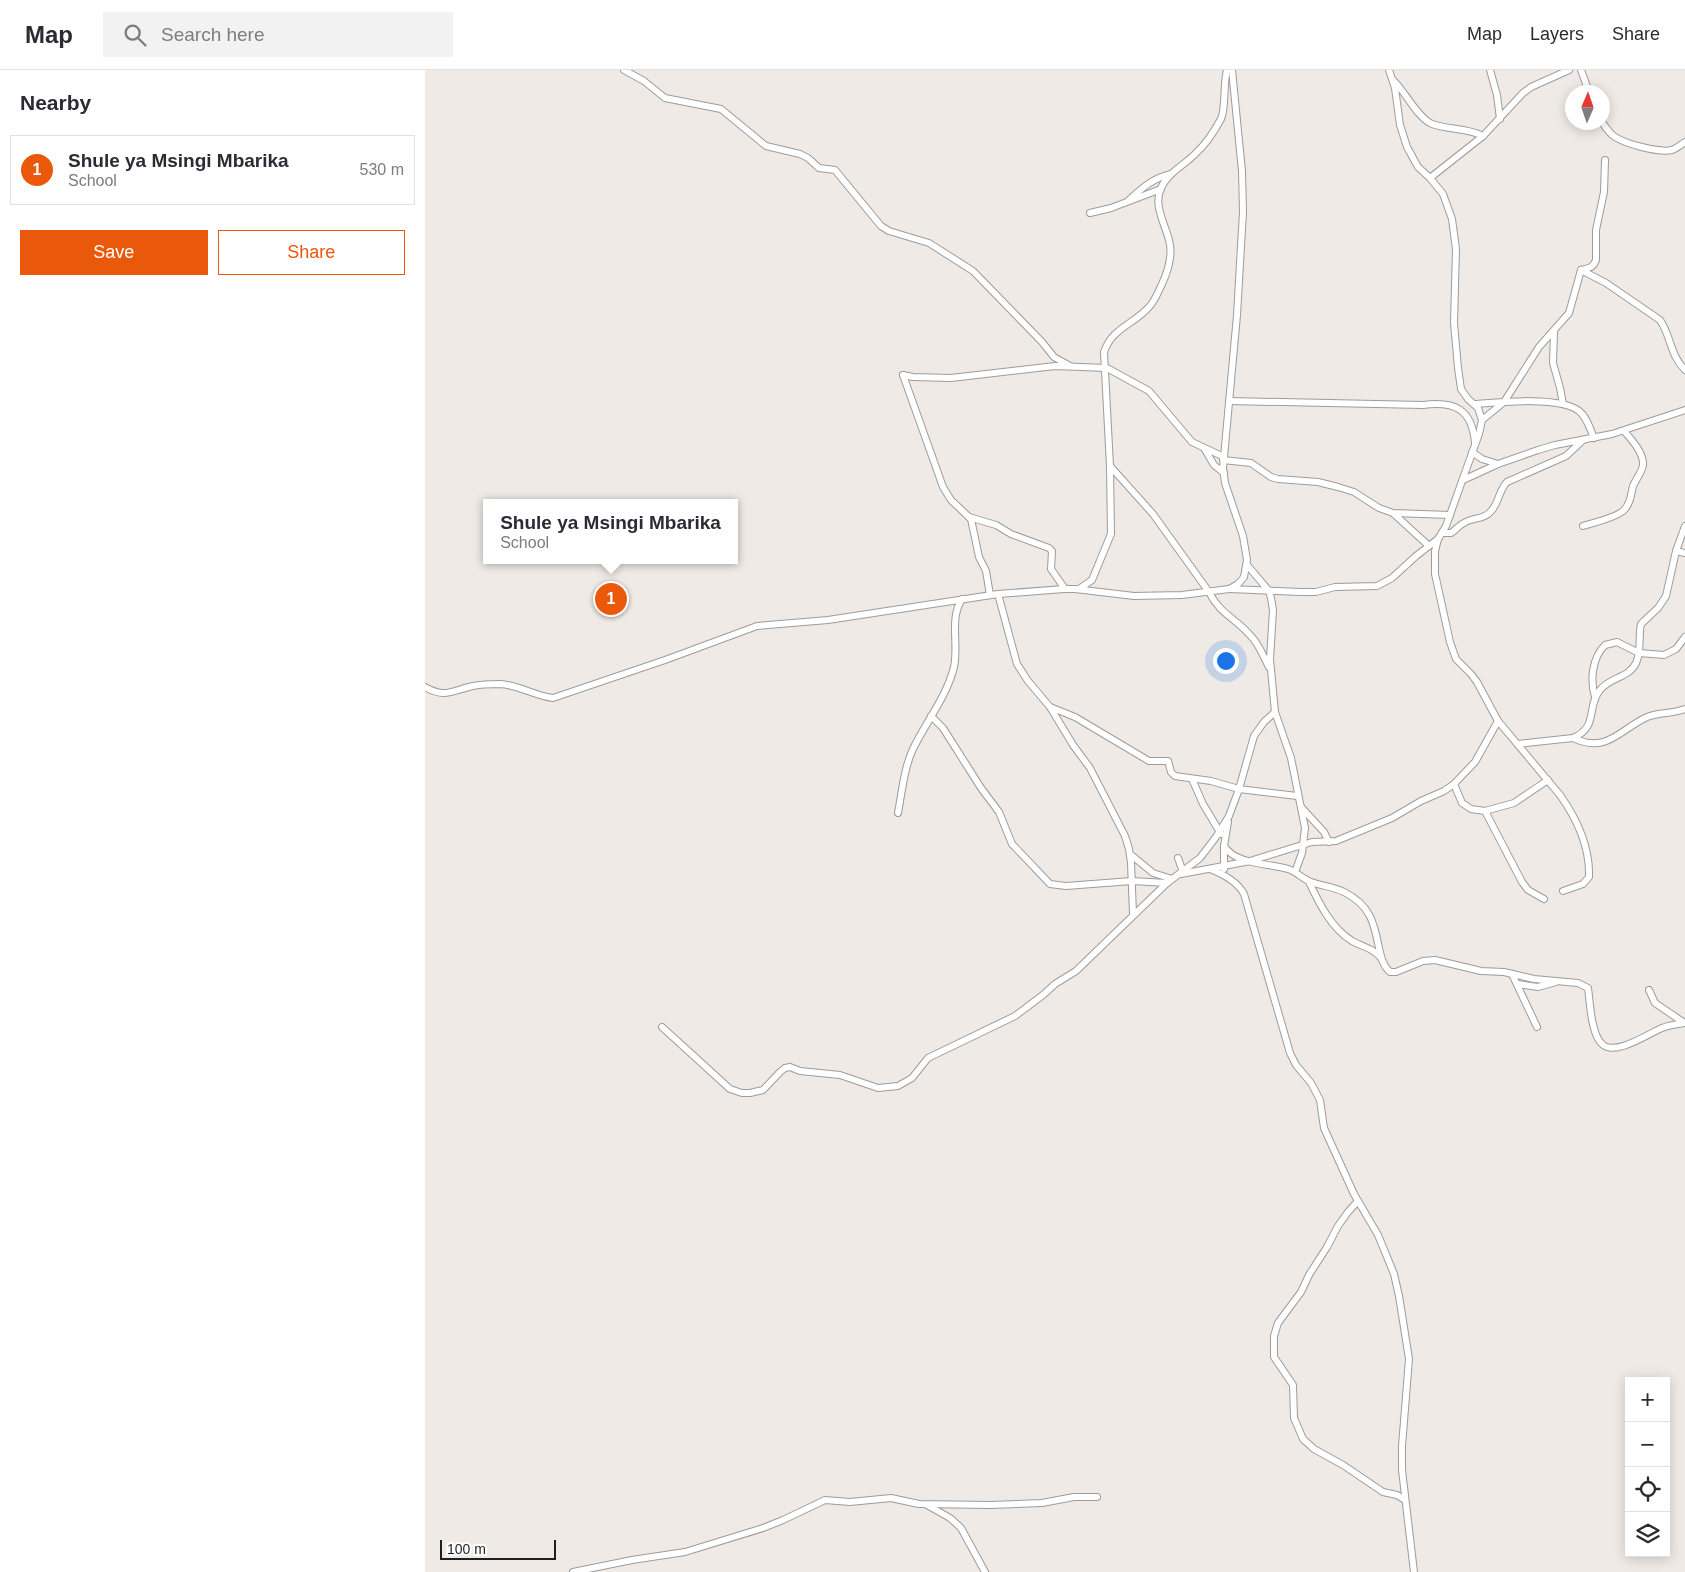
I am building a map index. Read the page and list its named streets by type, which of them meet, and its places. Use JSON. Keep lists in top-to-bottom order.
{
  "scale_bar": "100 m",
  "north": "top",
  "page": {
    "header": "Map",
    "search": "Search here",
    "nav": ["Map", "Layers", "Share"],
    "heading": "Nearby",
    "list": [
      {
        "mark": "1",
        "name": "Shule ya Msingi Mbarika",
        "note": "School",
        "value": "530 m"
      }
    ],
    "buttons": ["Save", "Share"],
    "popup": ["Shule ya Msingi Mbarika", "School"],
    "pins": "1",
    "map_buttons": ["+", "−"],
    "scale": "100 m"
  }
}
